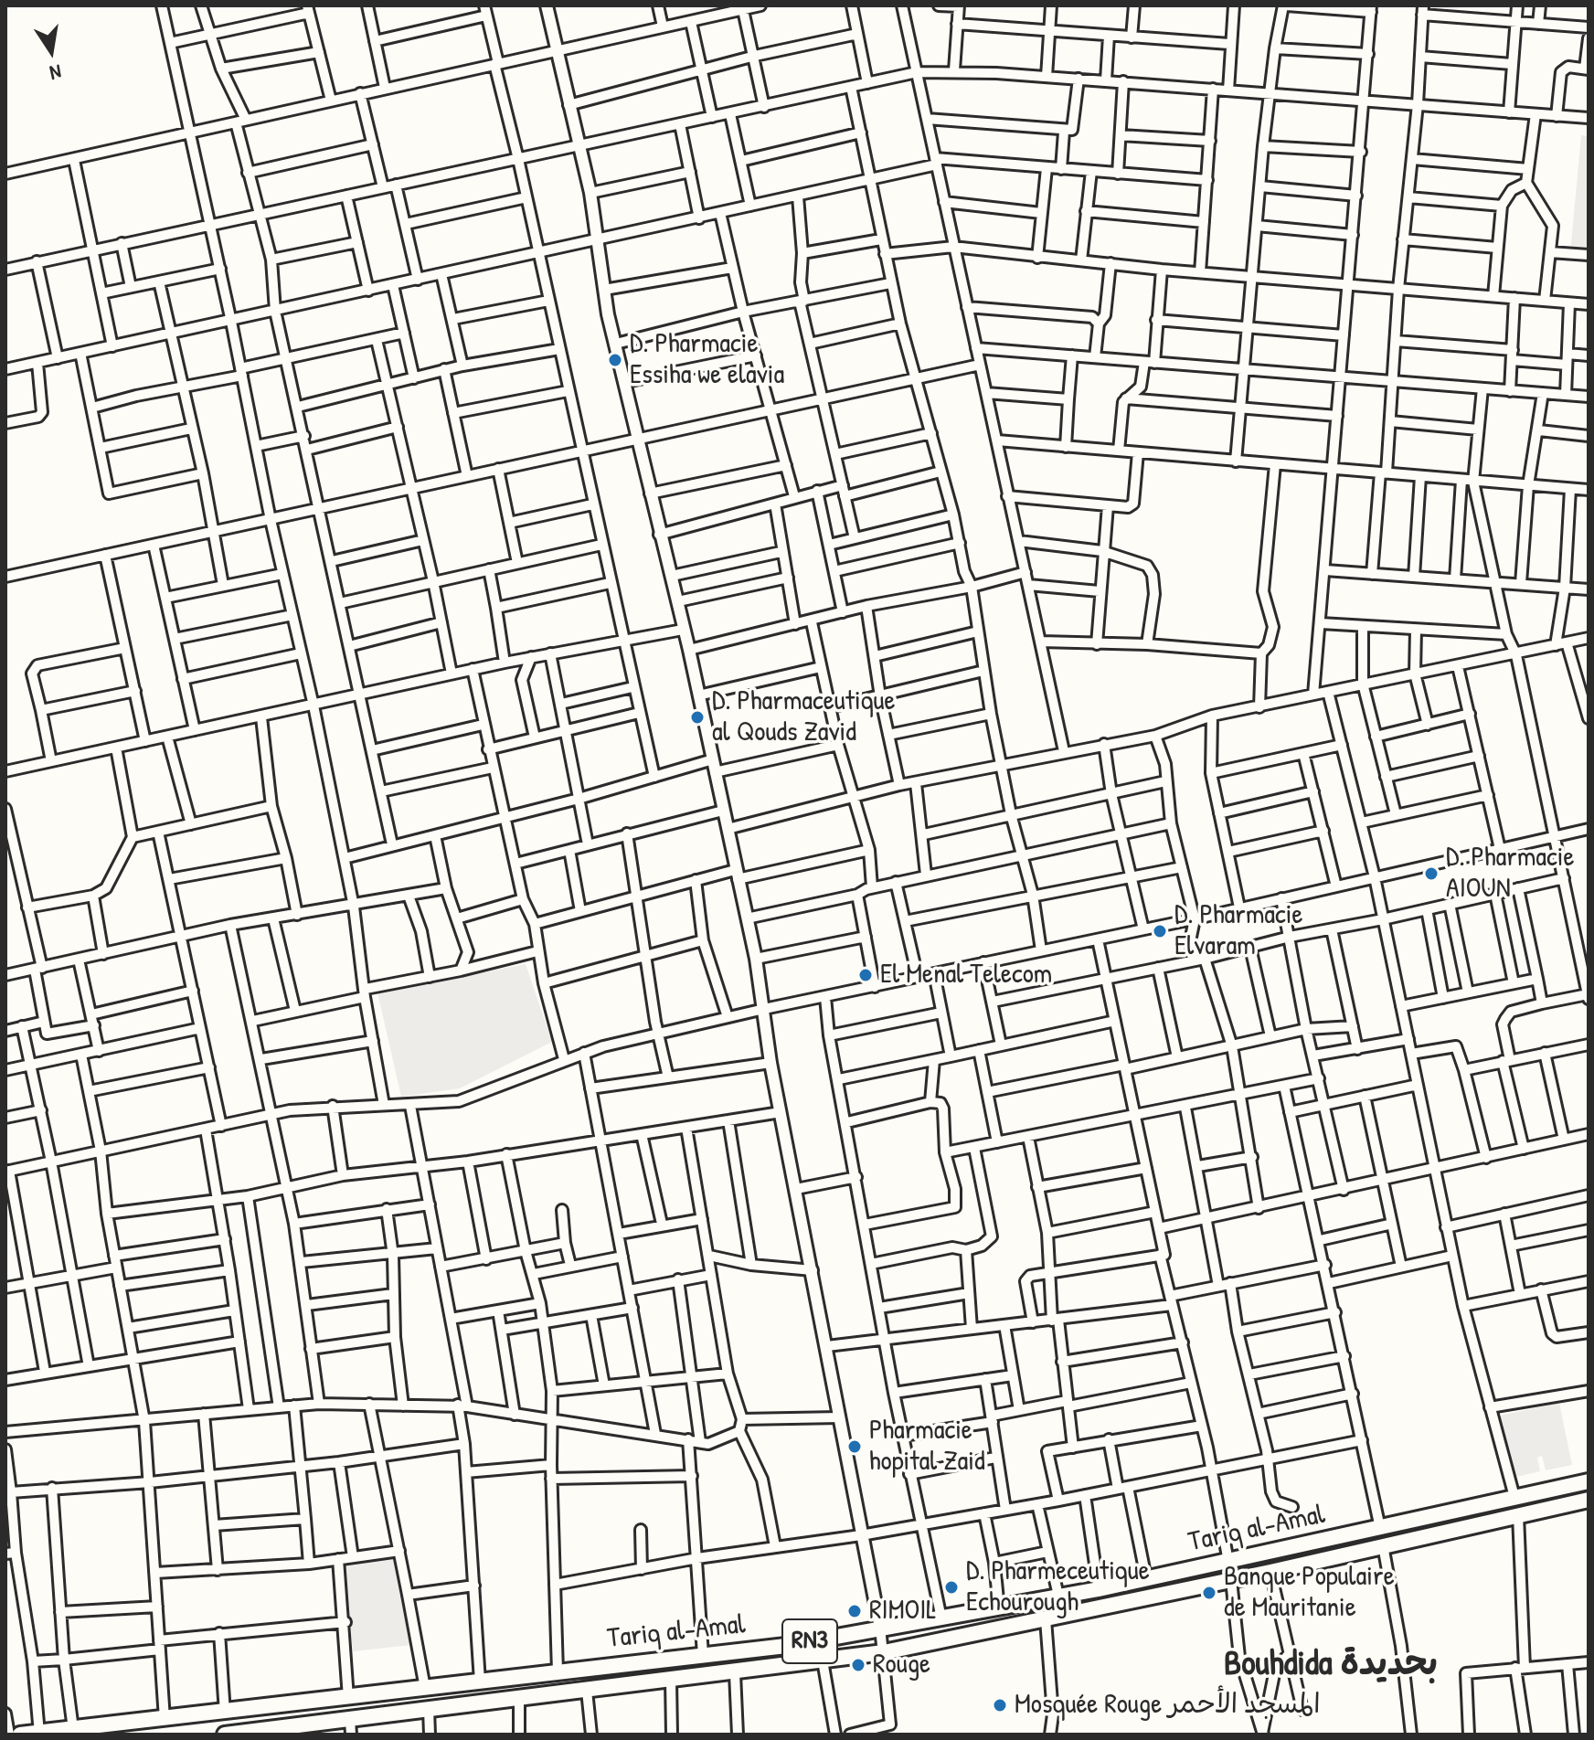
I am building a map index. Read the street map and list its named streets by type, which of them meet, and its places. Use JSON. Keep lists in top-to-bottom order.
{
  "streets": {
    "highway": ["Tariq al-Amal", "RN3"]
  },
  "districts": ["Bouhdida بحديدة"],
  "places": [
    "D. Pharmacie Essiha we elavia",
    "D. Pharmaceutique al Qouds Zavid",
    "D. Pharmacie AIOUN",
    "D. Pharmacie Elvaram",
    "El Menal Telecom",
    "Pharmacie hopital Zaid",
    "D. Pharmeceutique Echourough",
    "Banque Populaire de Mauritanie",
    "RIMOIL",
    "Rouge",
    "Mosquée Rouge المسجد الأحمر"
  ],
  "north": "bottom"
}
